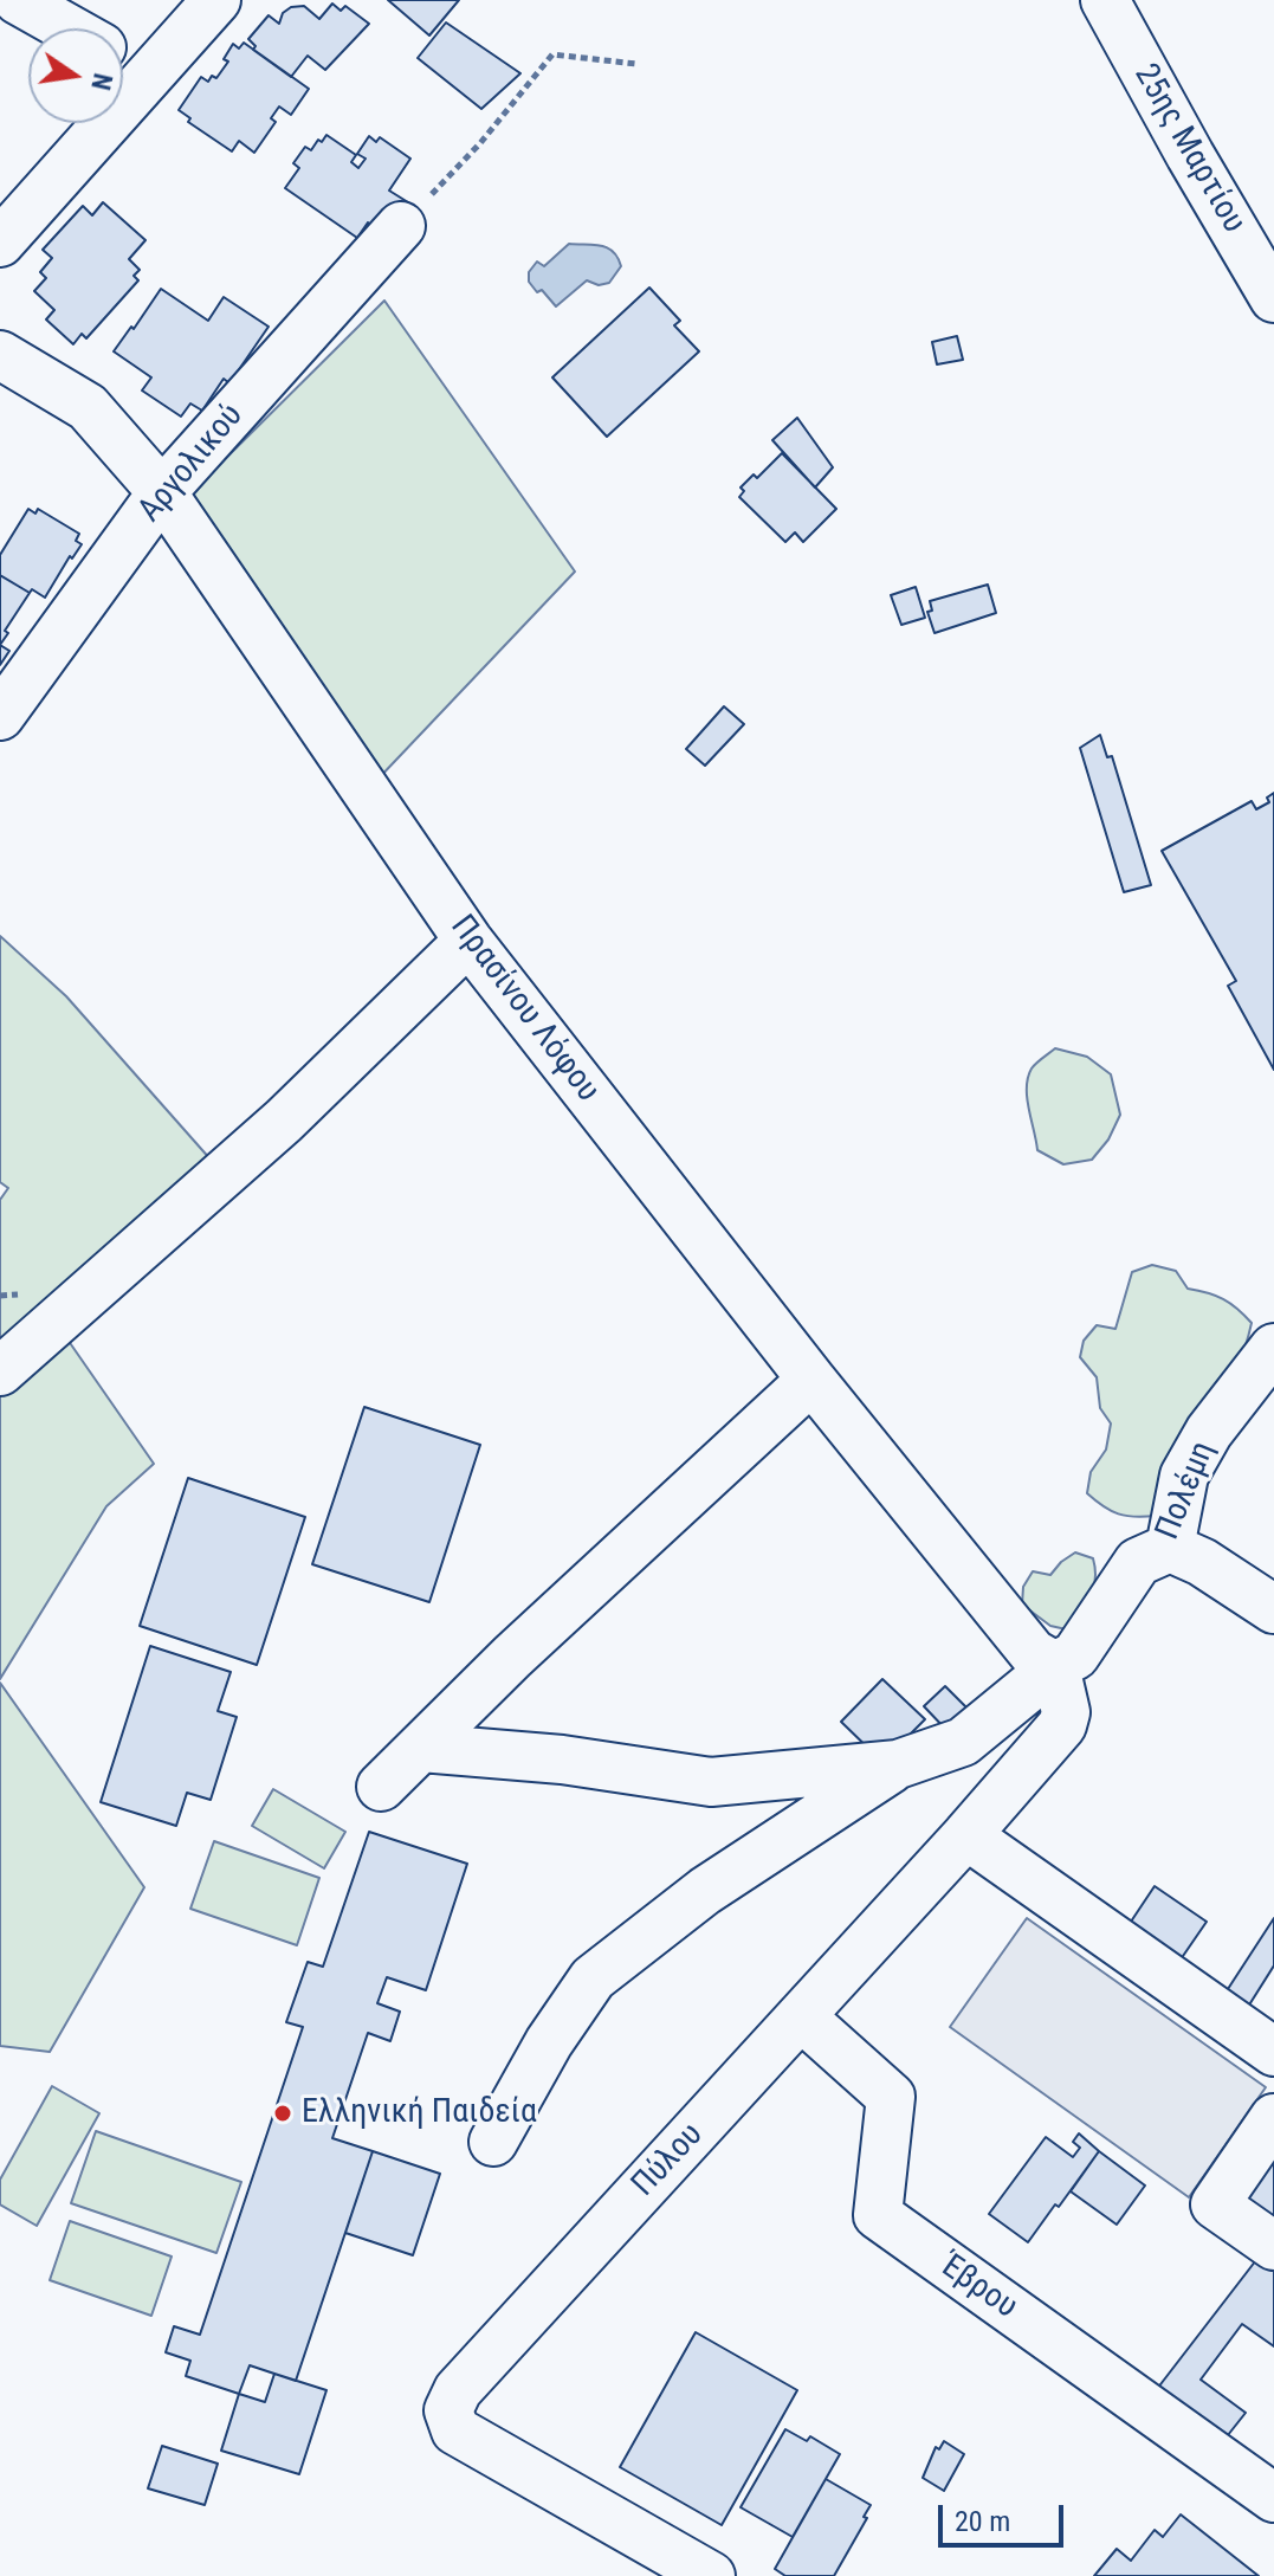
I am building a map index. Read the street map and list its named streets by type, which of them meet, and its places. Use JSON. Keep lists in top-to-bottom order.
{
  "streets": {
    "street": [
      "25ης Μαρτίου",
      "Αργολικού",
      "Πρασίνου Λόφου",
      "Πολέμη",
      "Πύλου",
      "Έβρου"
    ]
  },
  "crossings": [
    ["Αργολικού", "Πρασίνου Λόφου"],
    ["Πρασίνου Λόφου", "Πολέμη"],
    ["Πρασίνου Λόφου", "Πύλου"],
    ["Πολέμη", "Πύλου"],
    ["Πύλου", "Έβρου"]
  ],
  "places": ["Ελληνική Παιδεία"],
  "scale_bar": "20 m",
  "north": "right"
}
